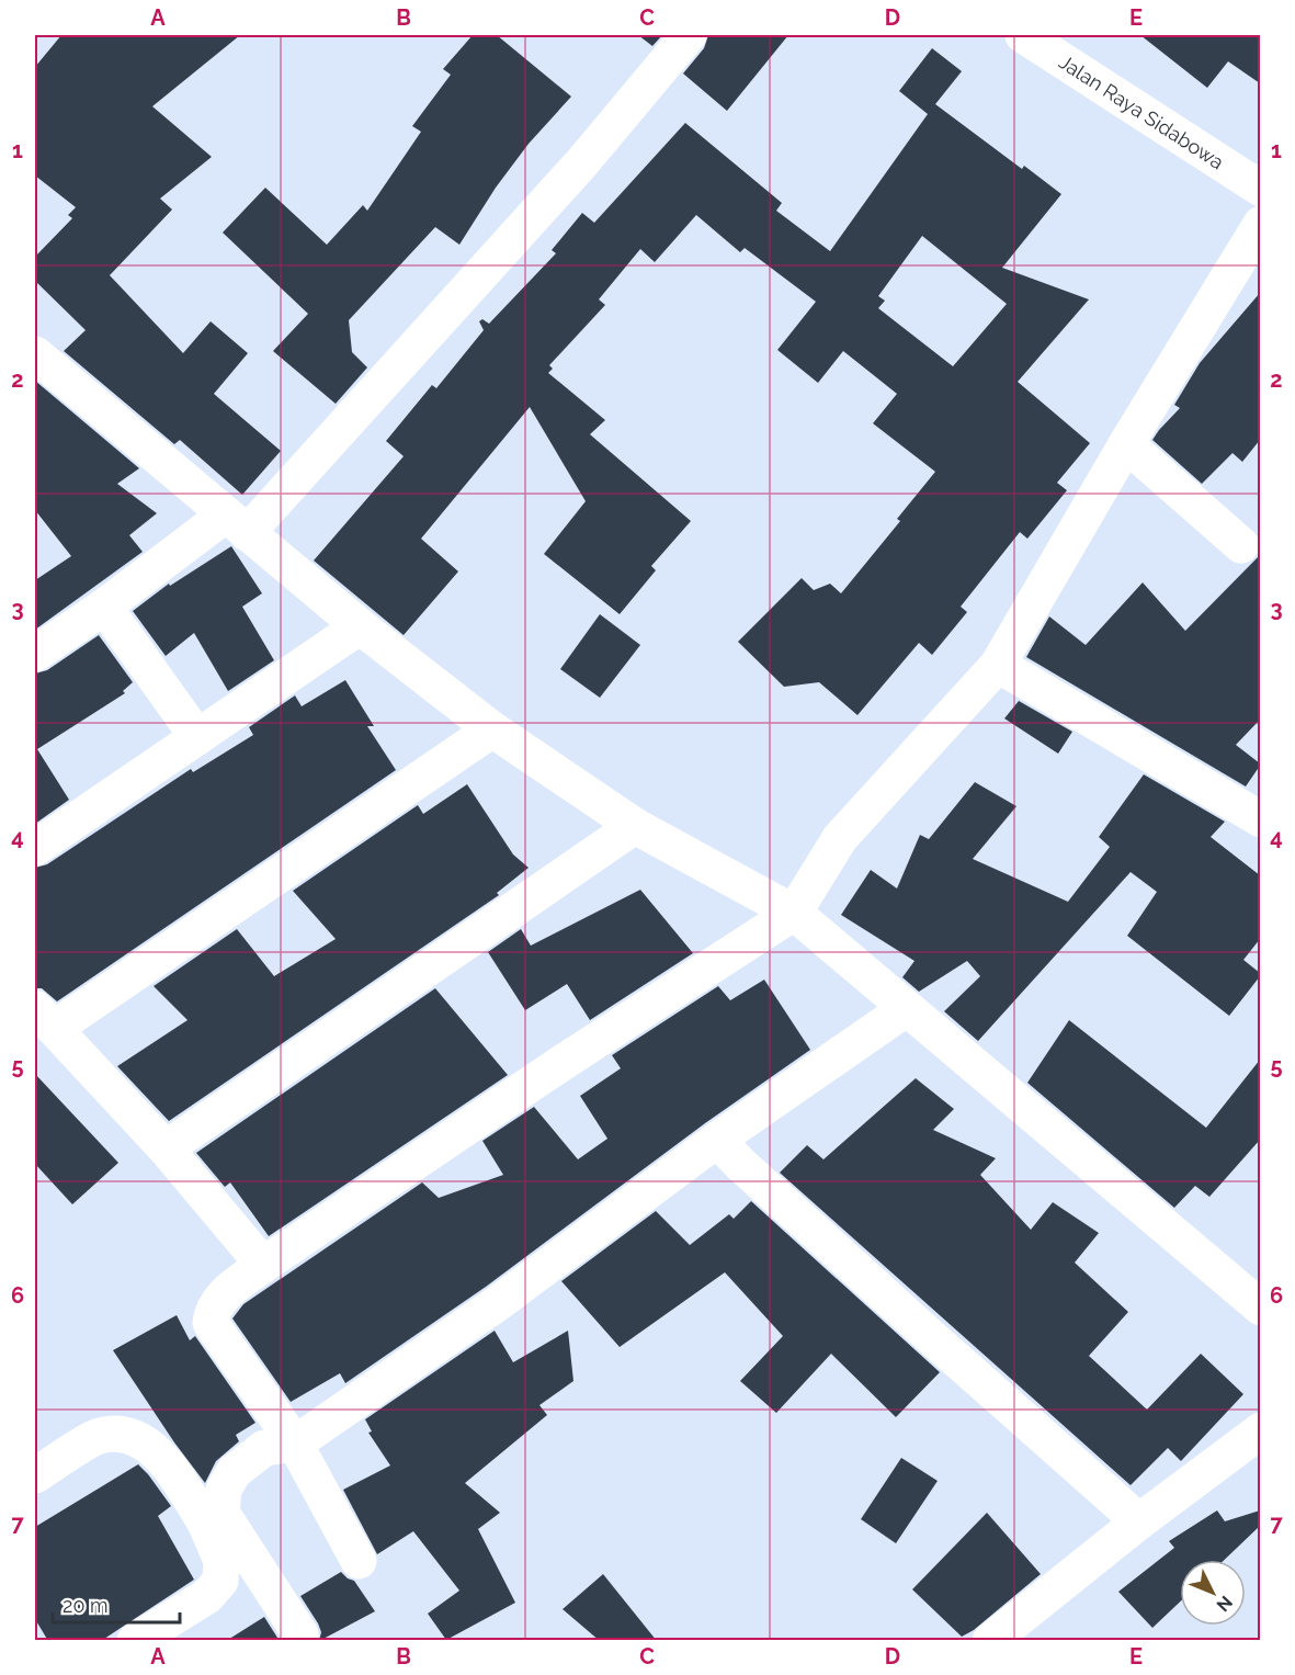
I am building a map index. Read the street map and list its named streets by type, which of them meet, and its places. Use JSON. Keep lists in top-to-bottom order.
{
  "streets": {
    "main road": ["Jalan Raya Sidabowa"]
  },
  "scale_bar": "20 m",
  "north": "bottom right",
  "grid": {
    "columns": [
      "A",
      "B",
      "C",
      "D",
      "E"
    ],
    "rows": [
      "1",
      "2",
      "3",
      "4",
      "5",
      "6",
      "7"
    ]
  }
}
